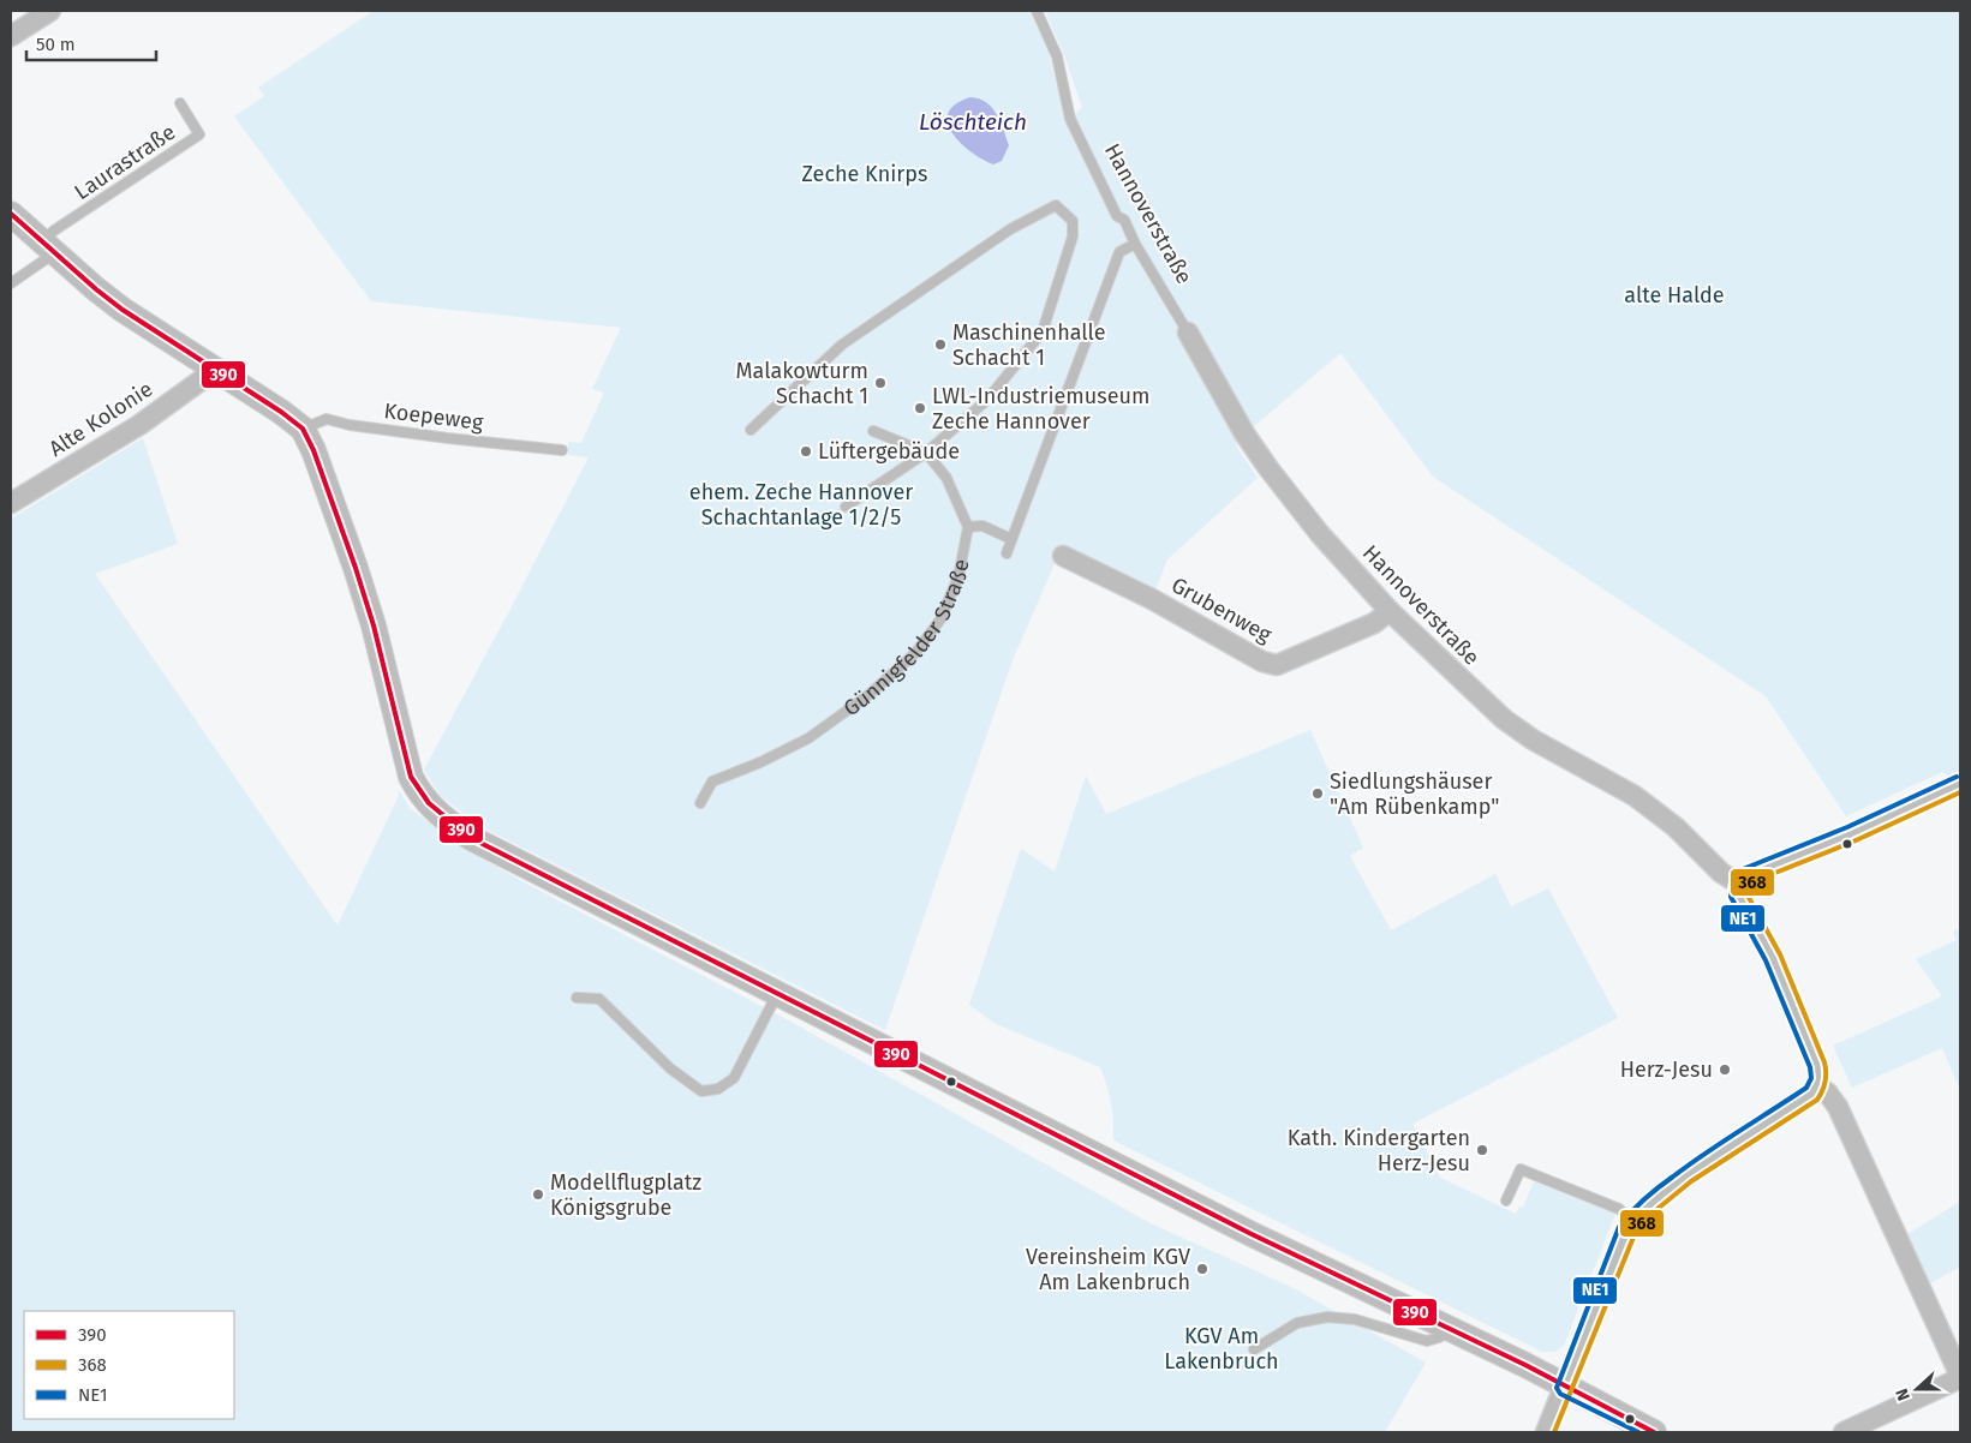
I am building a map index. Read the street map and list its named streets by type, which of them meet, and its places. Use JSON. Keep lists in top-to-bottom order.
{
  "streets": {
    "street": ["Hannoverstraße", "Alte Kolonie", "Grubenweg"],
    "lane": ["Laurastraße", "Koepeweg", "Günnigfelder Straße"]
  },
  "crossings": [
    ["Hannoverstraße", "Grubenweg"]
  ],
  "water": ["Löschteich"],
  "parks": [
    "Zeche Knirps",
    "alte Halde",
    "ehem. Zeche Hannover Schachtanlage 1/2/5",
    "KGV Am Lakenbruch"
  ],
  "places": [
    "Maschinenhalle Schacht 1",
    "Malakowturm Schacht 1",
    "LWL-Industriemuseum Zeche Hannover",
    "Lüftergebäude",
    "Siedlungshäuser \"Am Rübenkamp\"",
    "Herz-Jesu",
    "Kath. Kindergarten Herz-Jesu",
    "Modellflugplatz Königsgrube",
    "Vereinsheim KGV Am Lakenbruch"
  ],
  "lines": ["transit line 390", "transit line NE1", "transit line 368"],
  "legend": ["390", "368", "NE1"],
  "scale_bar": "50 m",
  "north": "left"
}
